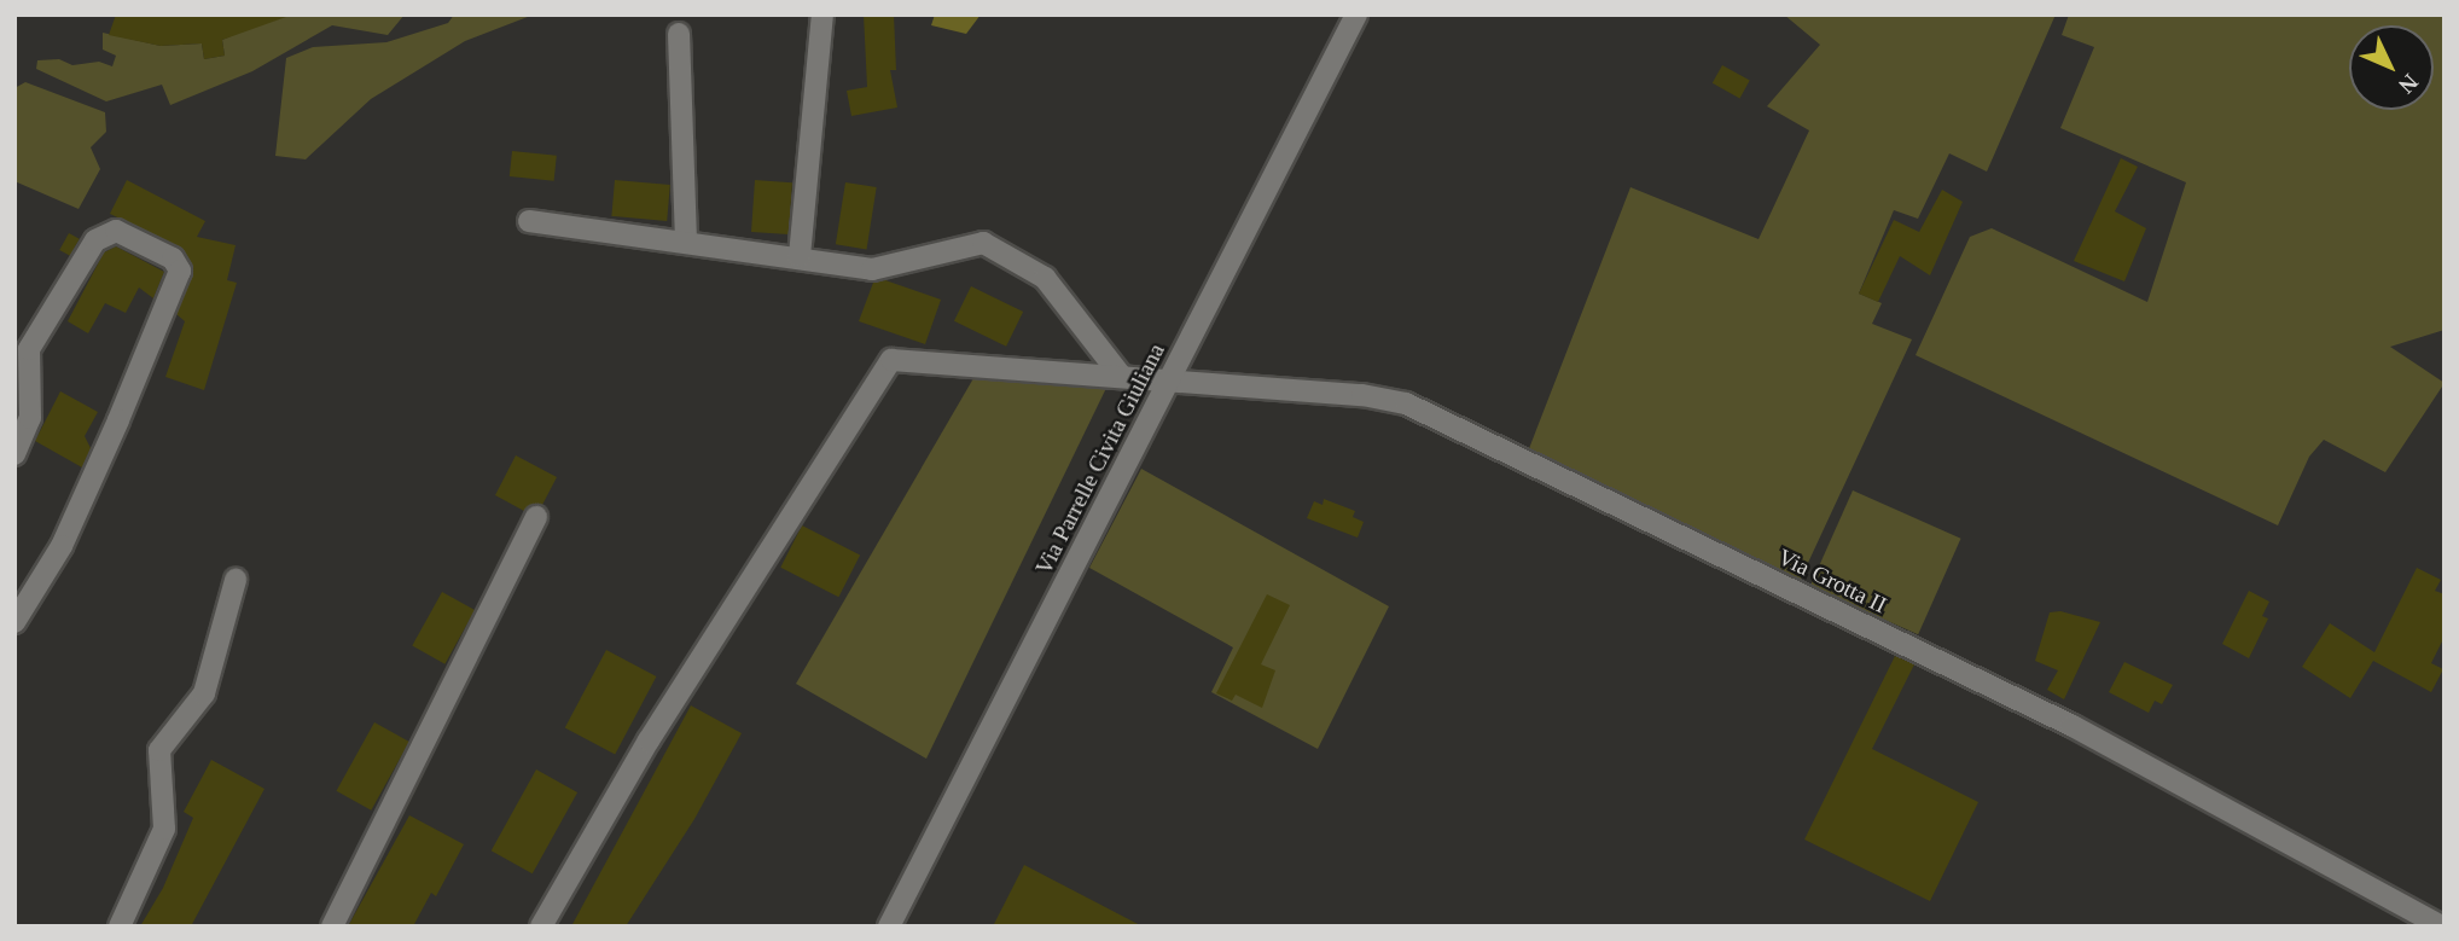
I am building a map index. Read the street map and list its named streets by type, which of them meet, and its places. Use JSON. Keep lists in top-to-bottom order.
{
  "streets": {
    "street": ["Via Parrelle Civita Giuliana", "Via Grotta II"]
  },
  "crossings": [
    ["Via Parrelle Civita Giuliana", "Via Grotta II"]
  ],
  "north": "bottom right"
}
